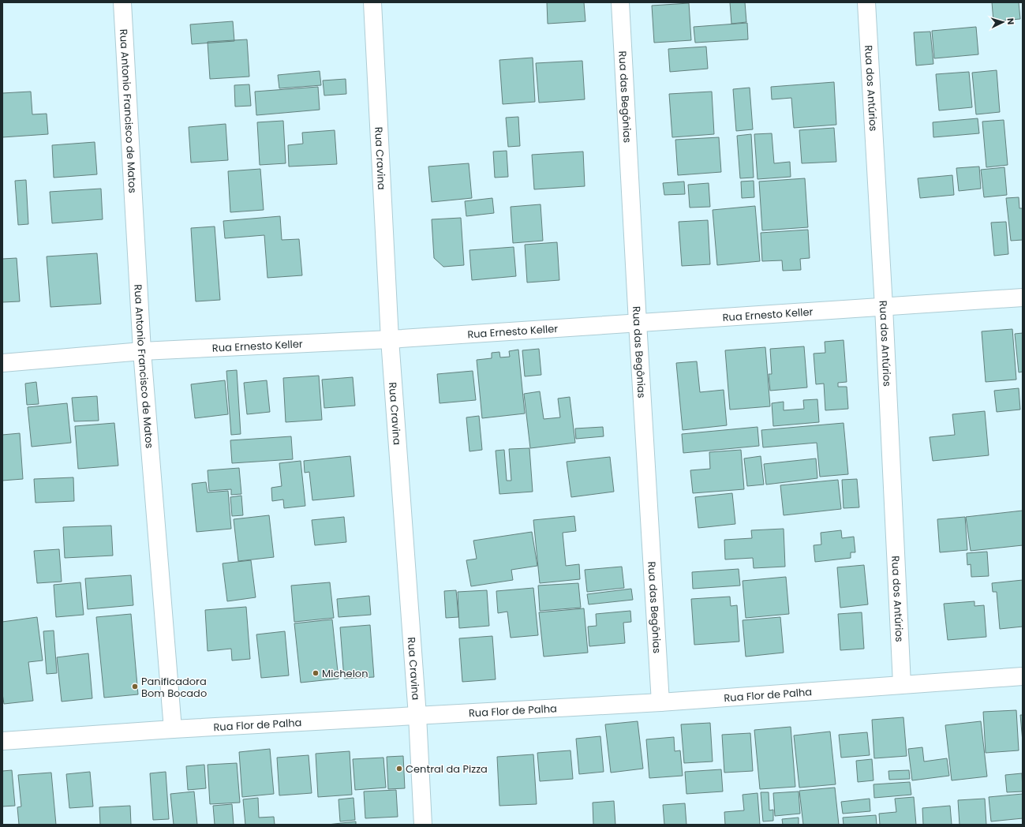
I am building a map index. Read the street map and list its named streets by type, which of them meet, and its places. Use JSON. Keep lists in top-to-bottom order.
{
  "streets": {
    "street": [
      "Rua dos Antúrios",
      "Rua das Begônias",
      "Rua Antonio Francisco de Matos",
      "Rua Cravina",
      "Rua Ernesto Keller",
      "Rua Flor de Palha"
    ]
  },
  "crossings": [
    ["Rua dos Antúrios", "Rua Ernesto Keller"],
    ["Rua dos Antúrios", "Rua Flor de Palha"],
    ["Rua das Begônias", "Rua Ernesto Keller"],
    ["Rua das Begônias", "Rua Flor de Palha"],
    ["Rua Antonio Francisco de Matos", "Rua Ernesto Keller"],
    ["Rua Antonio Francisco de Matos", "Rua Flor de Palha"],
    ["Rua Cravina", "Rua Ernesto Keller"],
    ["Rua Cravina", "Rua Flor de Palha"]
  ],
  "places": ["Michelon", "Panificadora Bom Bocado", "Central da Pizza"],
  "north": "right"
}
